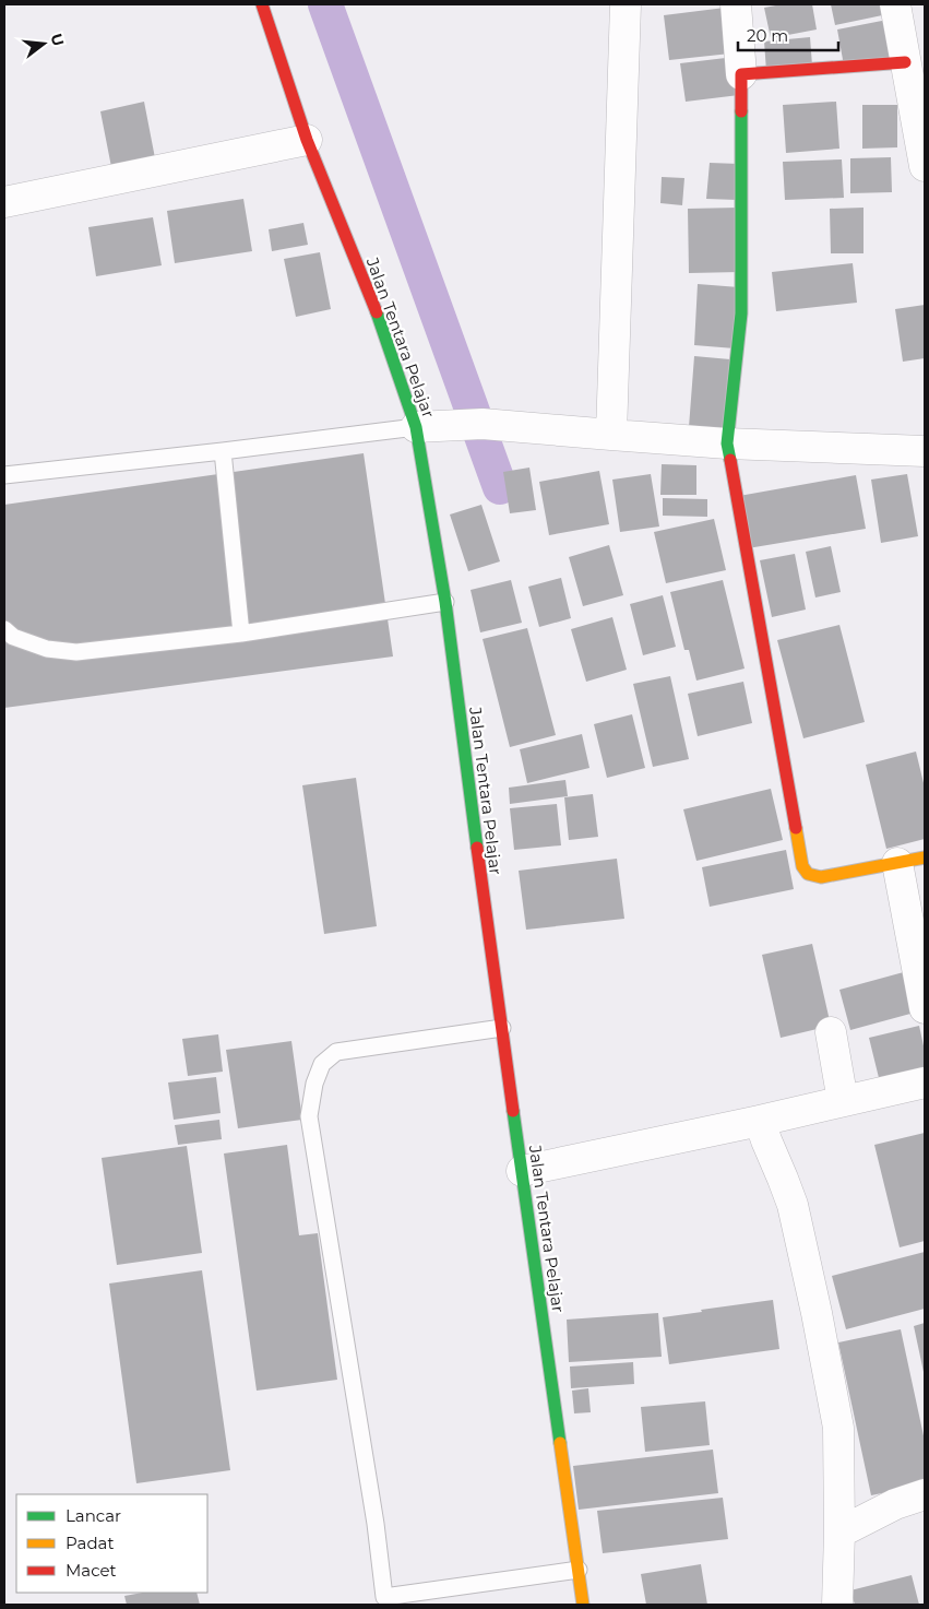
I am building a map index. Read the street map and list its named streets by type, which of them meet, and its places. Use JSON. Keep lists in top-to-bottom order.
{
  "streets": {
    "main road": ["Jalan Tentara Pelajar"]
  },
  "legend": ["Lancar", "Padat", "Macet"],
  "scale_bar": "20 m",
  "north": "right"
}
